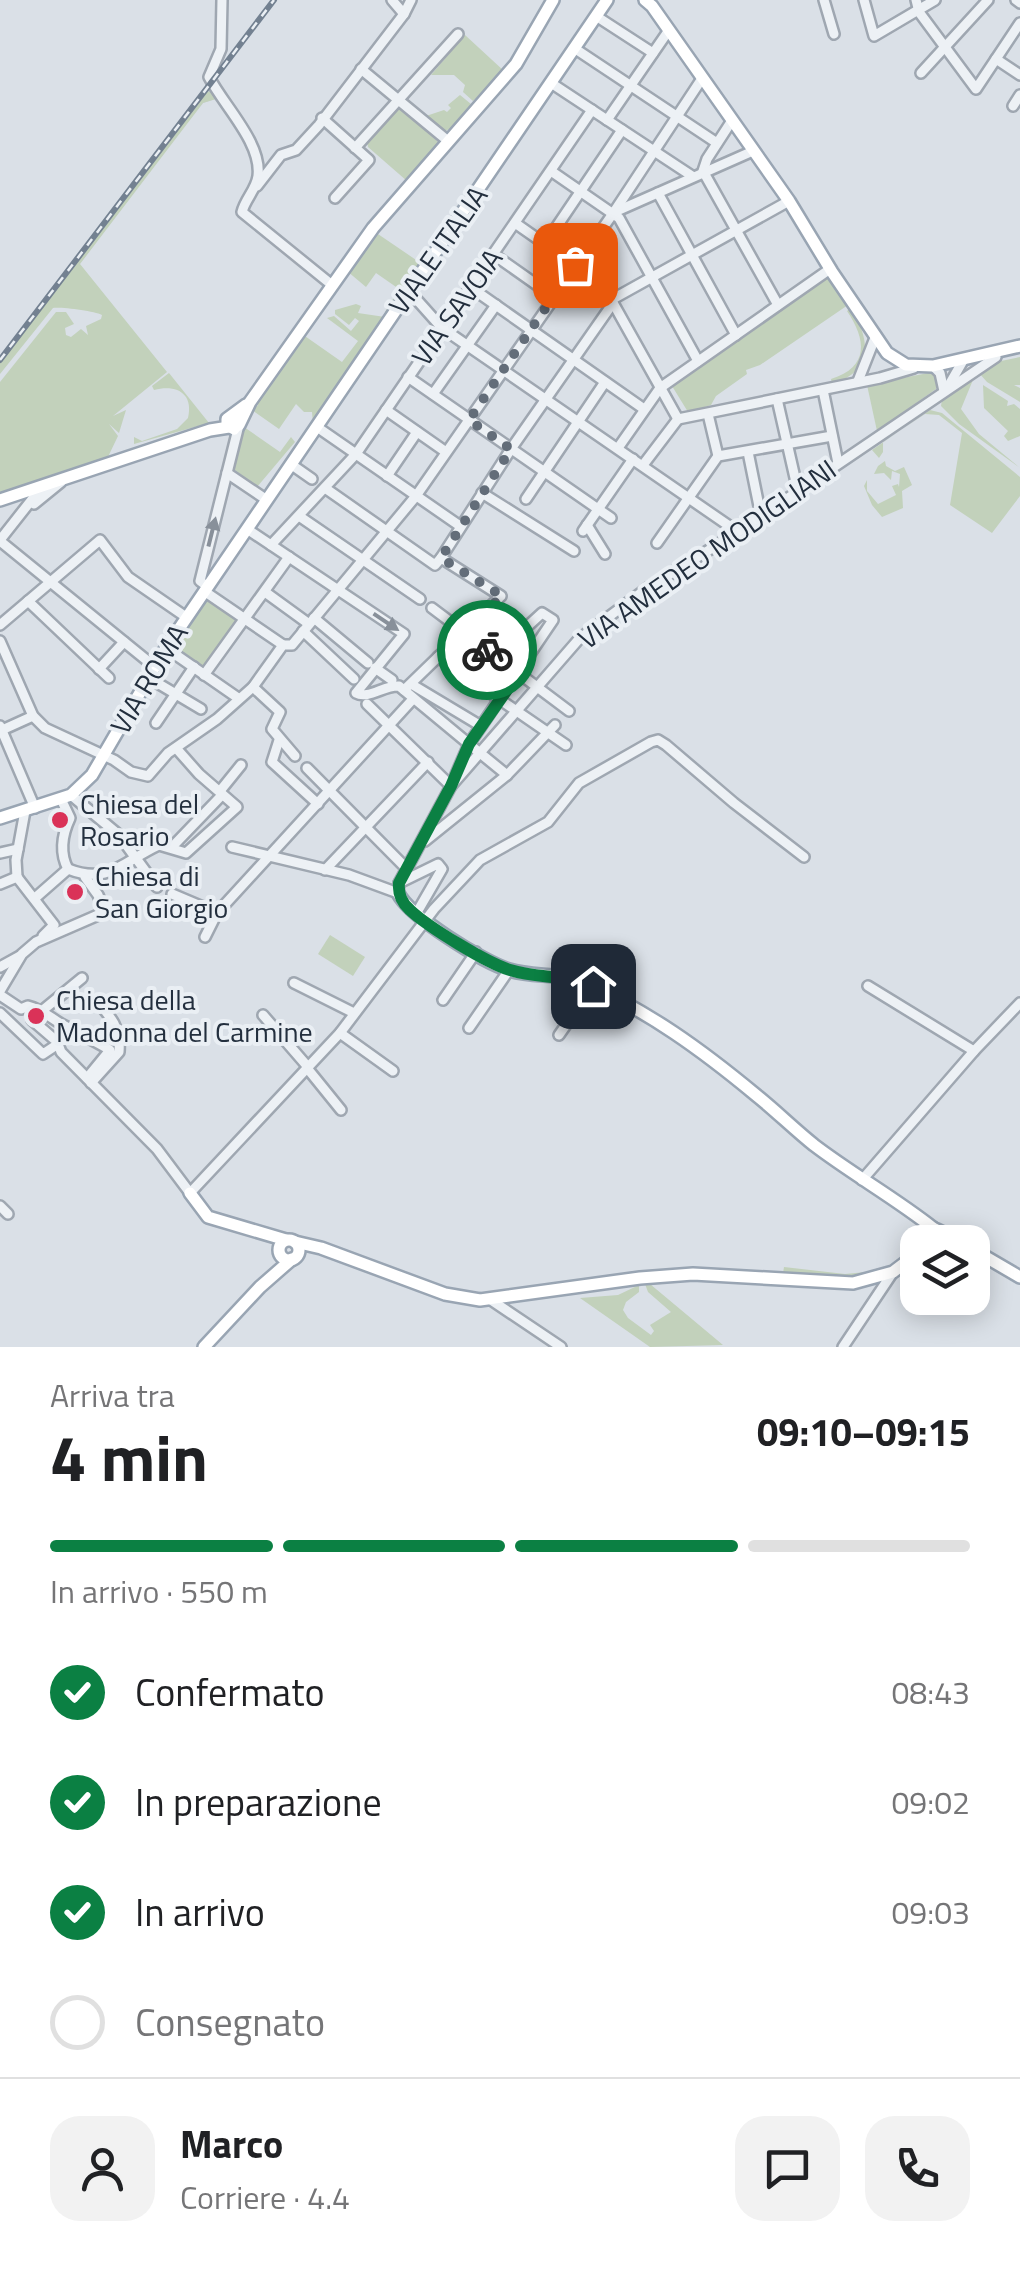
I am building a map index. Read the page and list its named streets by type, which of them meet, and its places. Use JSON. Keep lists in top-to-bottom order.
{
  "streets": {
    "main road": ["VIALE ITALIA", "VIA ROMA"],
    "street": ["VIA SAVOIA", "VIA AMEDEO MODIGLIANI"]
  },
  "crossings": [
    ["VIALE ITALIA", "VIA ROMA"]
  ],
  "places": ["Chiesa del Rosario", "Chiesa di San Giorgio", "Chiesa della Madonna del Carmine"],
  "page": {
    "heading": ["4 min", "Arriva tra", "09:10–09:15"],
    "panel": ["Marco", "Corriere · 4.4"],
    "bar": "In arrivo · 550 m",
    "list": [
      ["Confermato", "08:43"],
      ["In preparazione", "09:02"],
      ["In arrivo", "09:03"],
      "Consegnato"
    ]
  }
}
